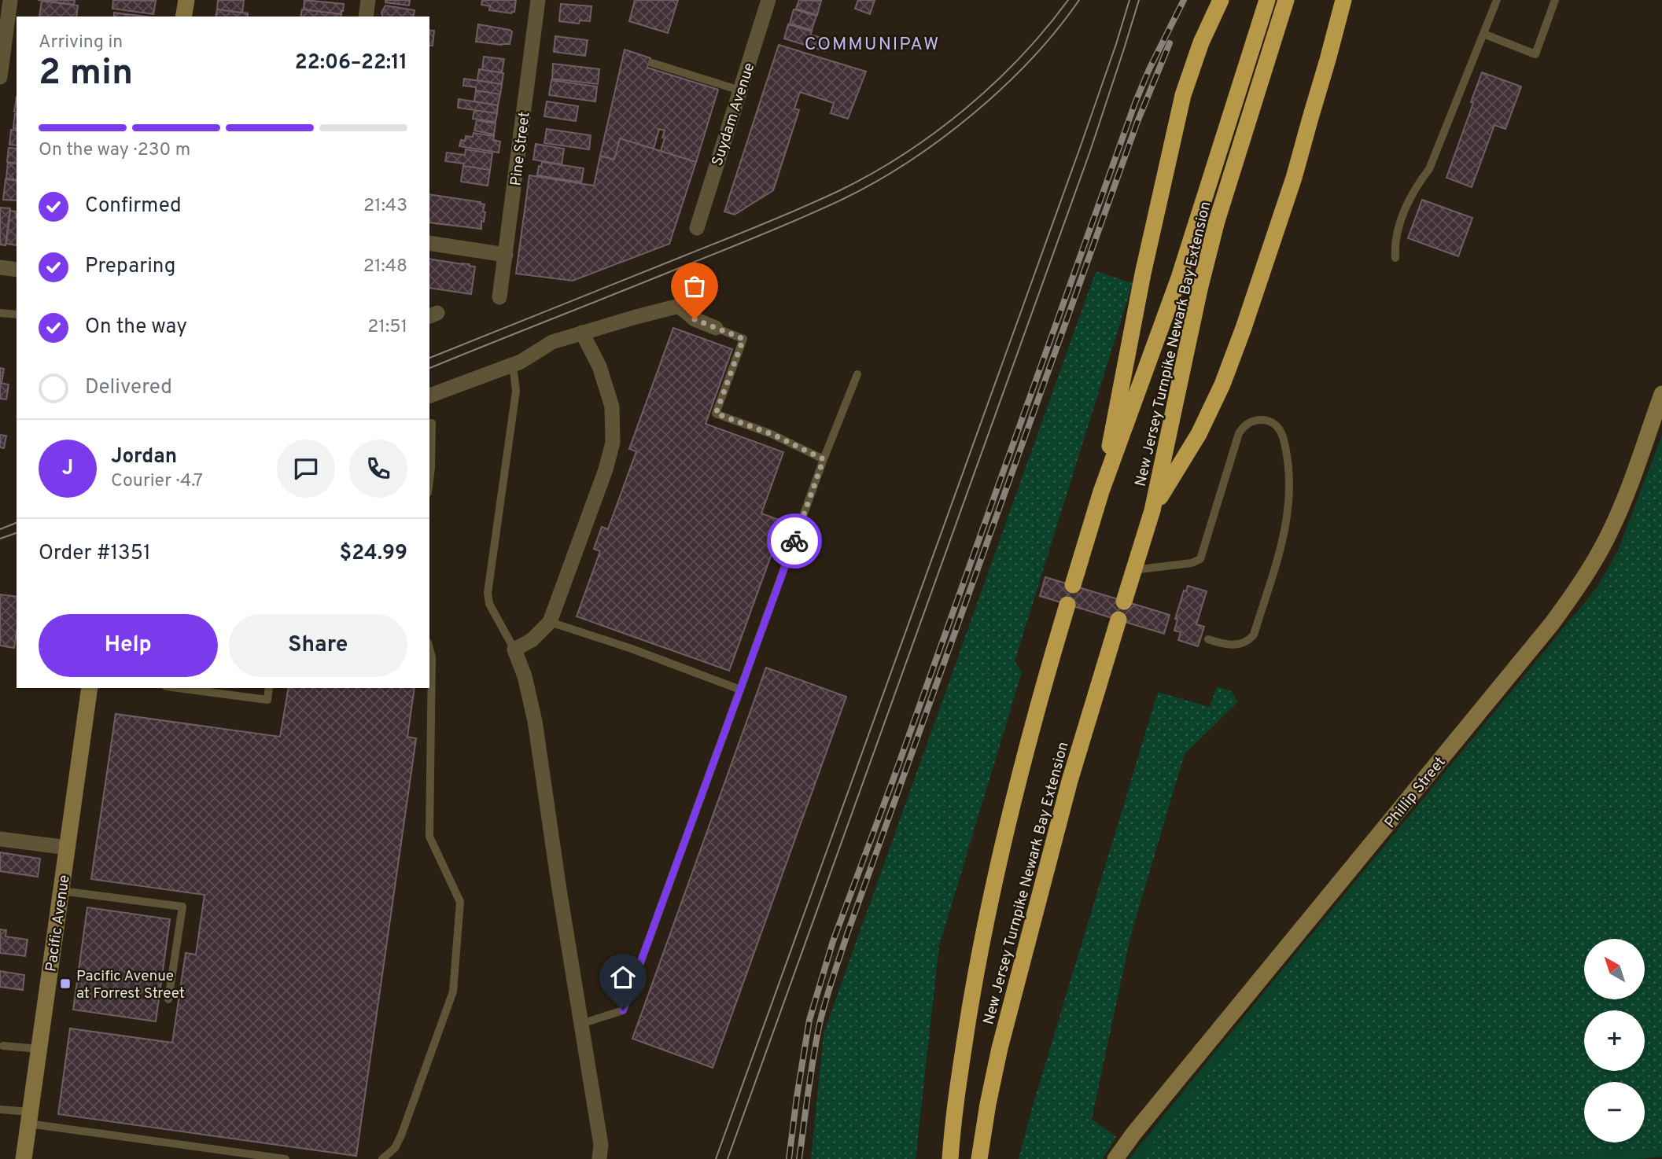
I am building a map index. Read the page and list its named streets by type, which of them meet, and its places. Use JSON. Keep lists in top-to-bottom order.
{
  "streets": {
    "highway": ["New Jersey Turnpike Newark Bay Extension"],
    "street": [
      "Suydam Avenue",
      "Pine Street",
      "Phillip Street",
      "Pacific Avenue"
    ]
  },
  "districts": ["COMMUNIPAW"],
  "places": {
    "transit": ["Pacific Avenue at Forrest Street"]
  },
  "north": "top left",
  "page": {
    "heading": ["2 min", "Arriving in", "22:06–22:11"],
    "panel": [
      "Jordan",
      "Courier · 4.7",
      "Order #1351",
      "$24.99"
    ],
    "bar": "On the way · 230 m",
    "list": [
      ["Confirmed", "21:43"],
      ["Preparing", "21:48"],
      ["On the way", "21:51"],
      "Delivered"
    ],
    "round": "J",
    "buttons": ["Help", "Share"],
    "map_buttons": ["+", "−"]
  }
}
